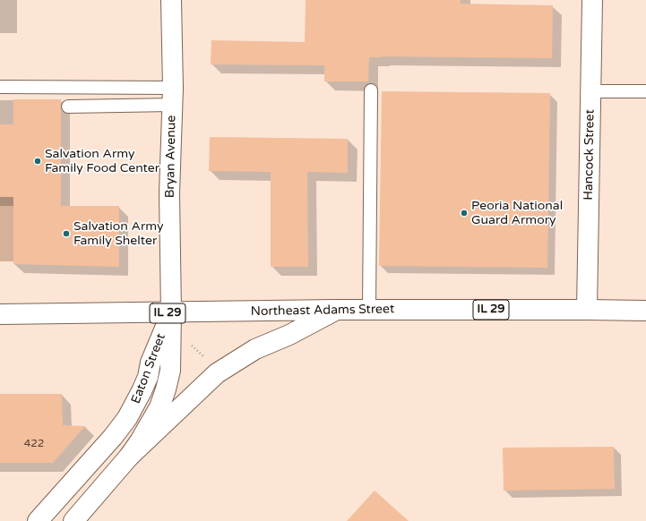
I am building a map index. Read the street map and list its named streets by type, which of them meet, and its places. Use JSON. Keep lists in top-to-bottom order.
{
  "streets": {
    "street": [
      "Hancock Street",
      "Bryan Avenue",
      "IL 29",
      "Northeast Adams Street",
      "Eaton Street"
    ]
  },
  "crossings": [
    ["Hancock Street", "Northeast Adams Street"],
    ["Bryan Avenue", "Northeast Adams Street"],
    ["Bryan Avenue", "Eaton Street"],
    ["Northeast Adams Street", "Eaton Street"]
  ],
  "places": ["Salvation Army Family Food Center", "Peoria National Guard Armory", "Salvation Army Family Shelter"],
  "house_numbers": ["422"]
}
